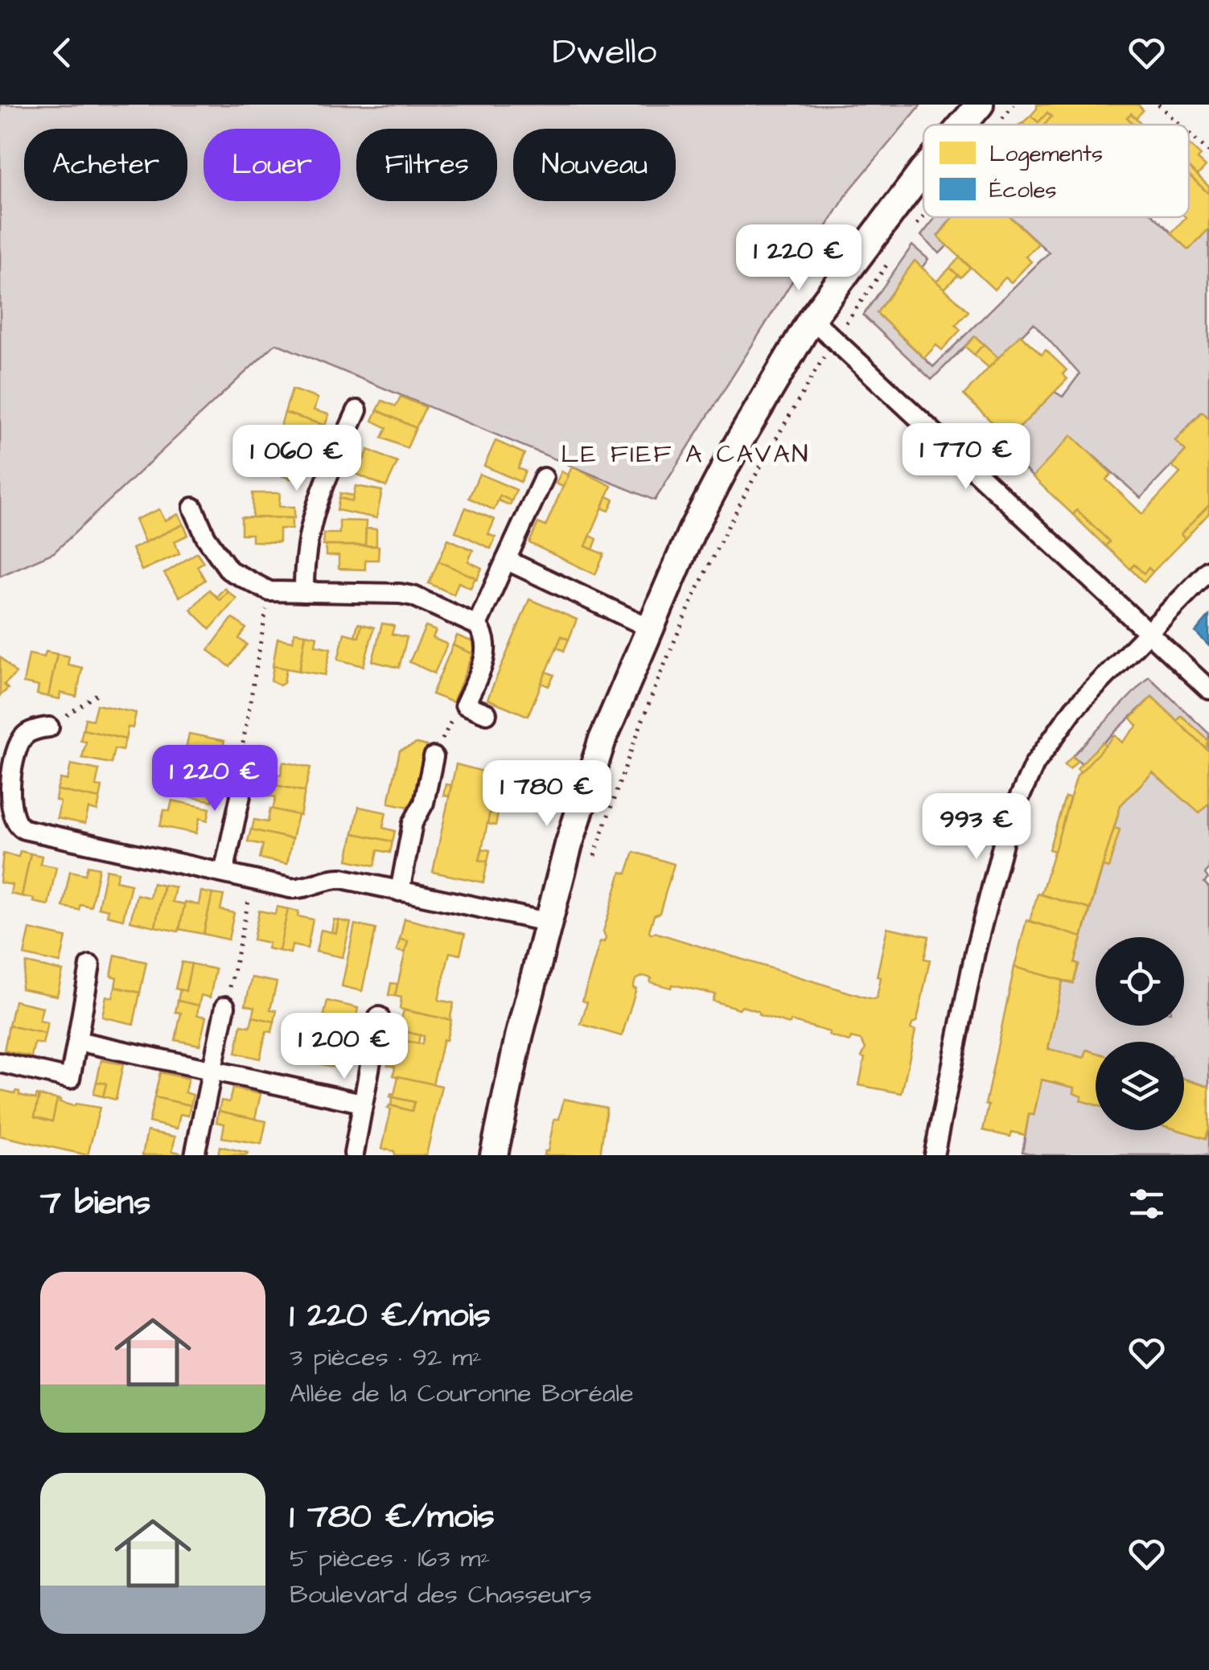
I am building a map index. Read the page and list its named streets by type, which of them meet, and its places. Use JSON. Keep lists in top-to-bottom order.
{
  "districts": ["LE FIEF A CAVAN"],
  "legend": ["Logements", "Écoles"],
  "page": {
    "header": "Dwello",
    "chip": [
      "Acheter",
      "Louer",
      "Filtres",
      "Nouveau"
    ],
    "price": [
      "1 220 €",
      "1 770 €",
      "1 060 €",
      "1 220 €",
      "1 780 €",
      "993 €",
      "1 200 €"
    ],
    "heading": "7 biens",
    "list": [
      {
        "name": "1 220 €/mois",
        "note": "3 pièces · 92 m² · Allée de la Couronne Boréale"
      },
      {
        "name": "1 780 €/mois",
        "note": "5 pièces · 163 m² · Boulevard des Chasseurs"
      }
    ]
  }
}
